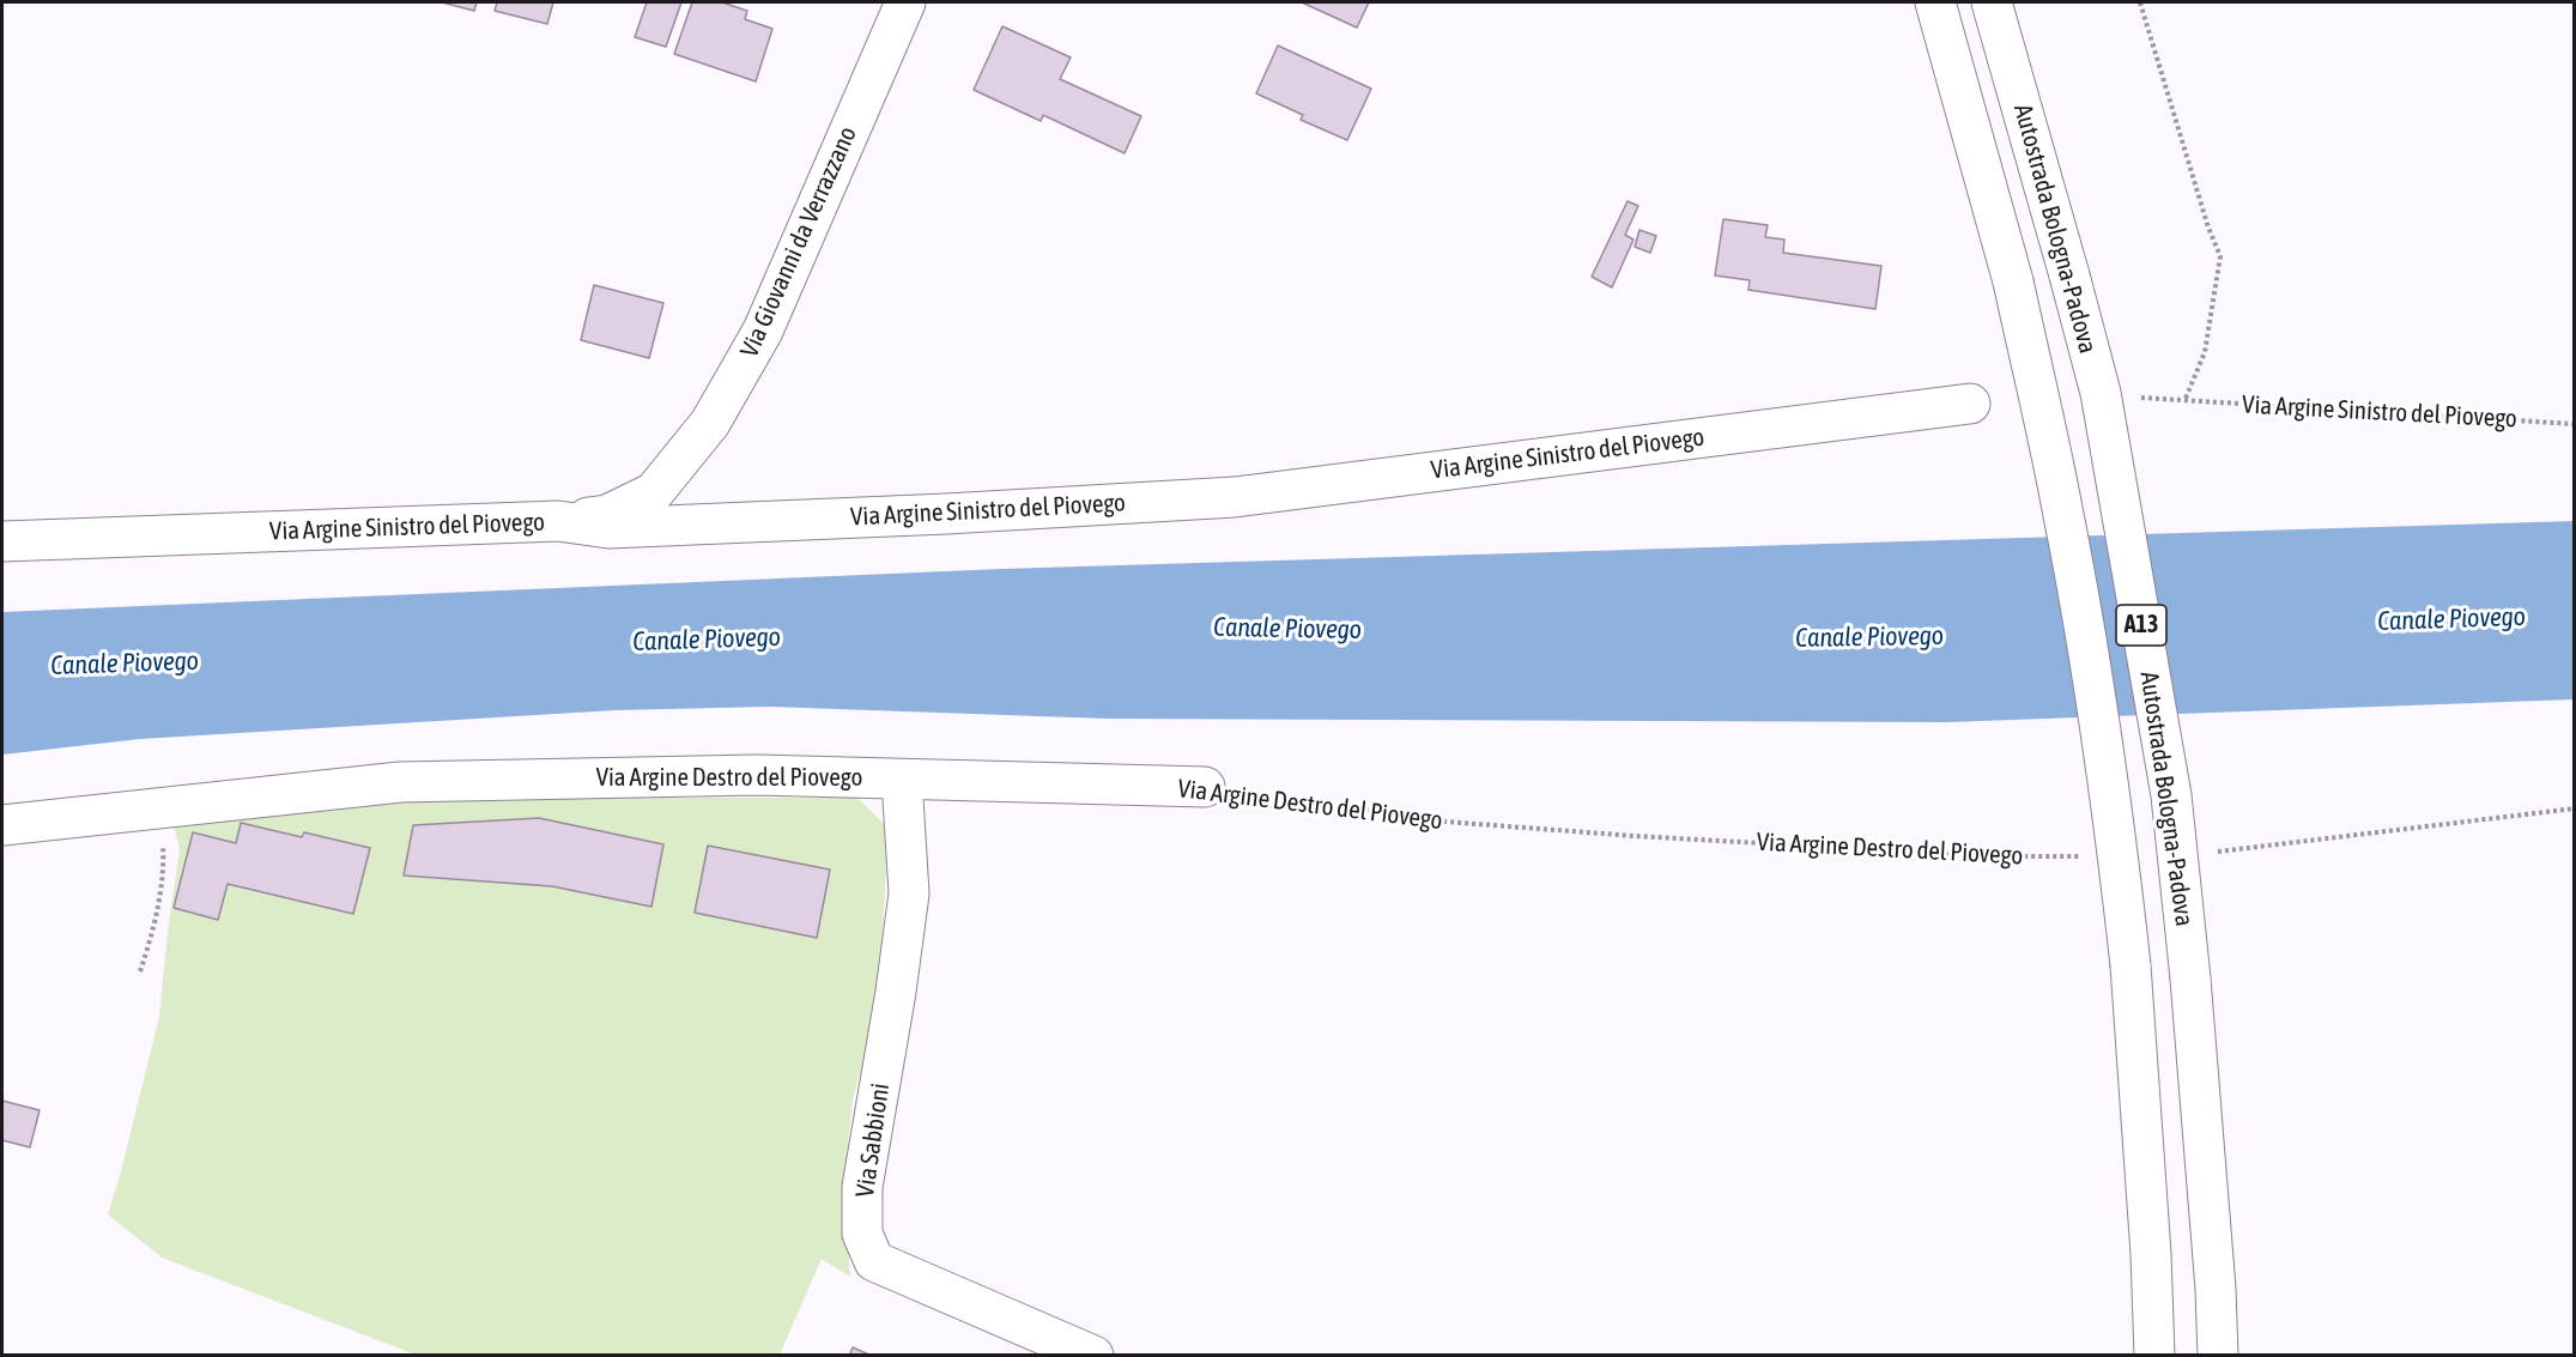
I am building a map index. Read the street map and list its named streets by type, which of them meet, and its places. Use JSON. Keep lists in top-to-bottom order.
{
  "streets": {
    "main road": [
      "Autostrada Bologna-Padova",
      "Via Giovanni da Verrazzano",
      "Via Argine Sinistro del Piovego",
      "A13",
      "Via Argine Destro del Piovego",
      "Via Sabbioni"
    ]
  },
  "crossings": [
    ["Via Giovanni da Verrazzano", "Via Argine Sinistro del Piovego"],
    ["Via Argine Destro del Piovego", "Via Sabbioni"]
  ],
  "water": ["Canale Piovego"]
}
